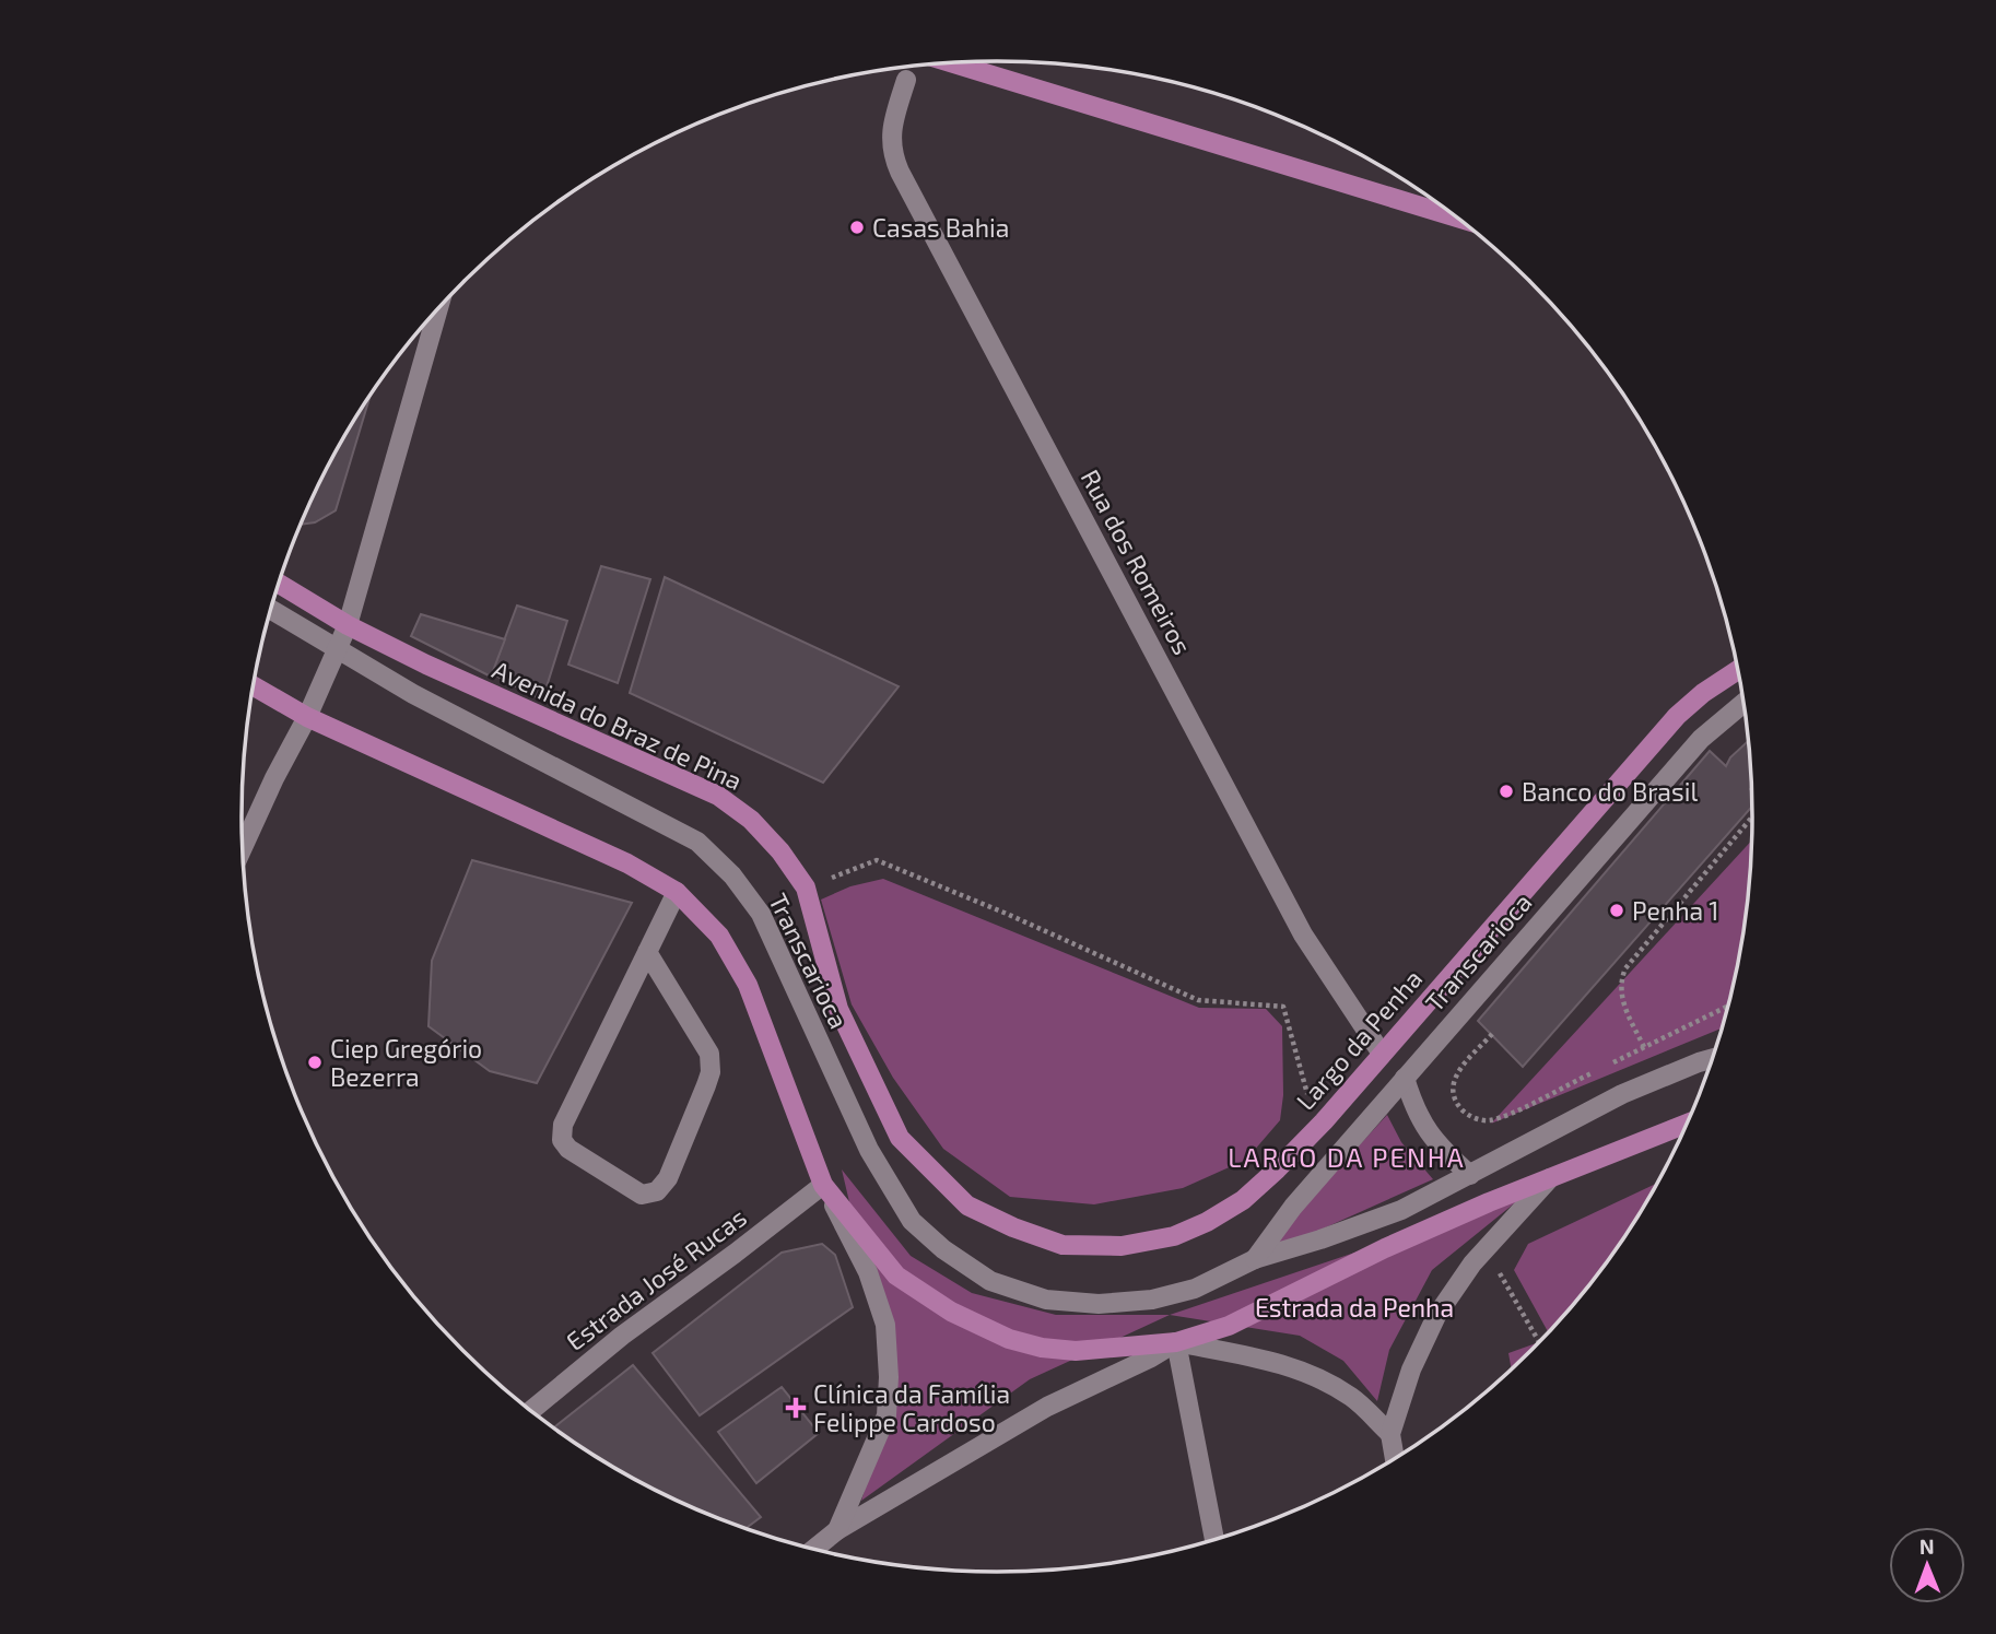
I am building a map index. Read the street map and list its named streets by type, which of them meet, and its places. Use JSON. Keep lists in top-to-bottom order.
{
  "streets": {
    "main road": ["Avenida do Braz de Pina", "Largo da Penha"],
    "street": ["Rua dos Romeiros", "Transcarioca", "Estrada José Rucas"]
  },
  "crossings": [
    ["Rua dos Romeiros", "Largo da Penha"],
    ["Avenida do Braz de Pina", "Largo da Penha"]
  ],
  "districts": ["LARGO DA PENHA"],
  "parks": ["Estrada da Penha"],
  "places": {
    "other": [
      "Casas Bahia",
      "Banco do Brasil",
      "Penha 1",
      "Ciep Gregório Bezerra"
    ],
    "health": ["Clínica da Família Felippe Cardoso"]
  },
  "north": "top"
}
